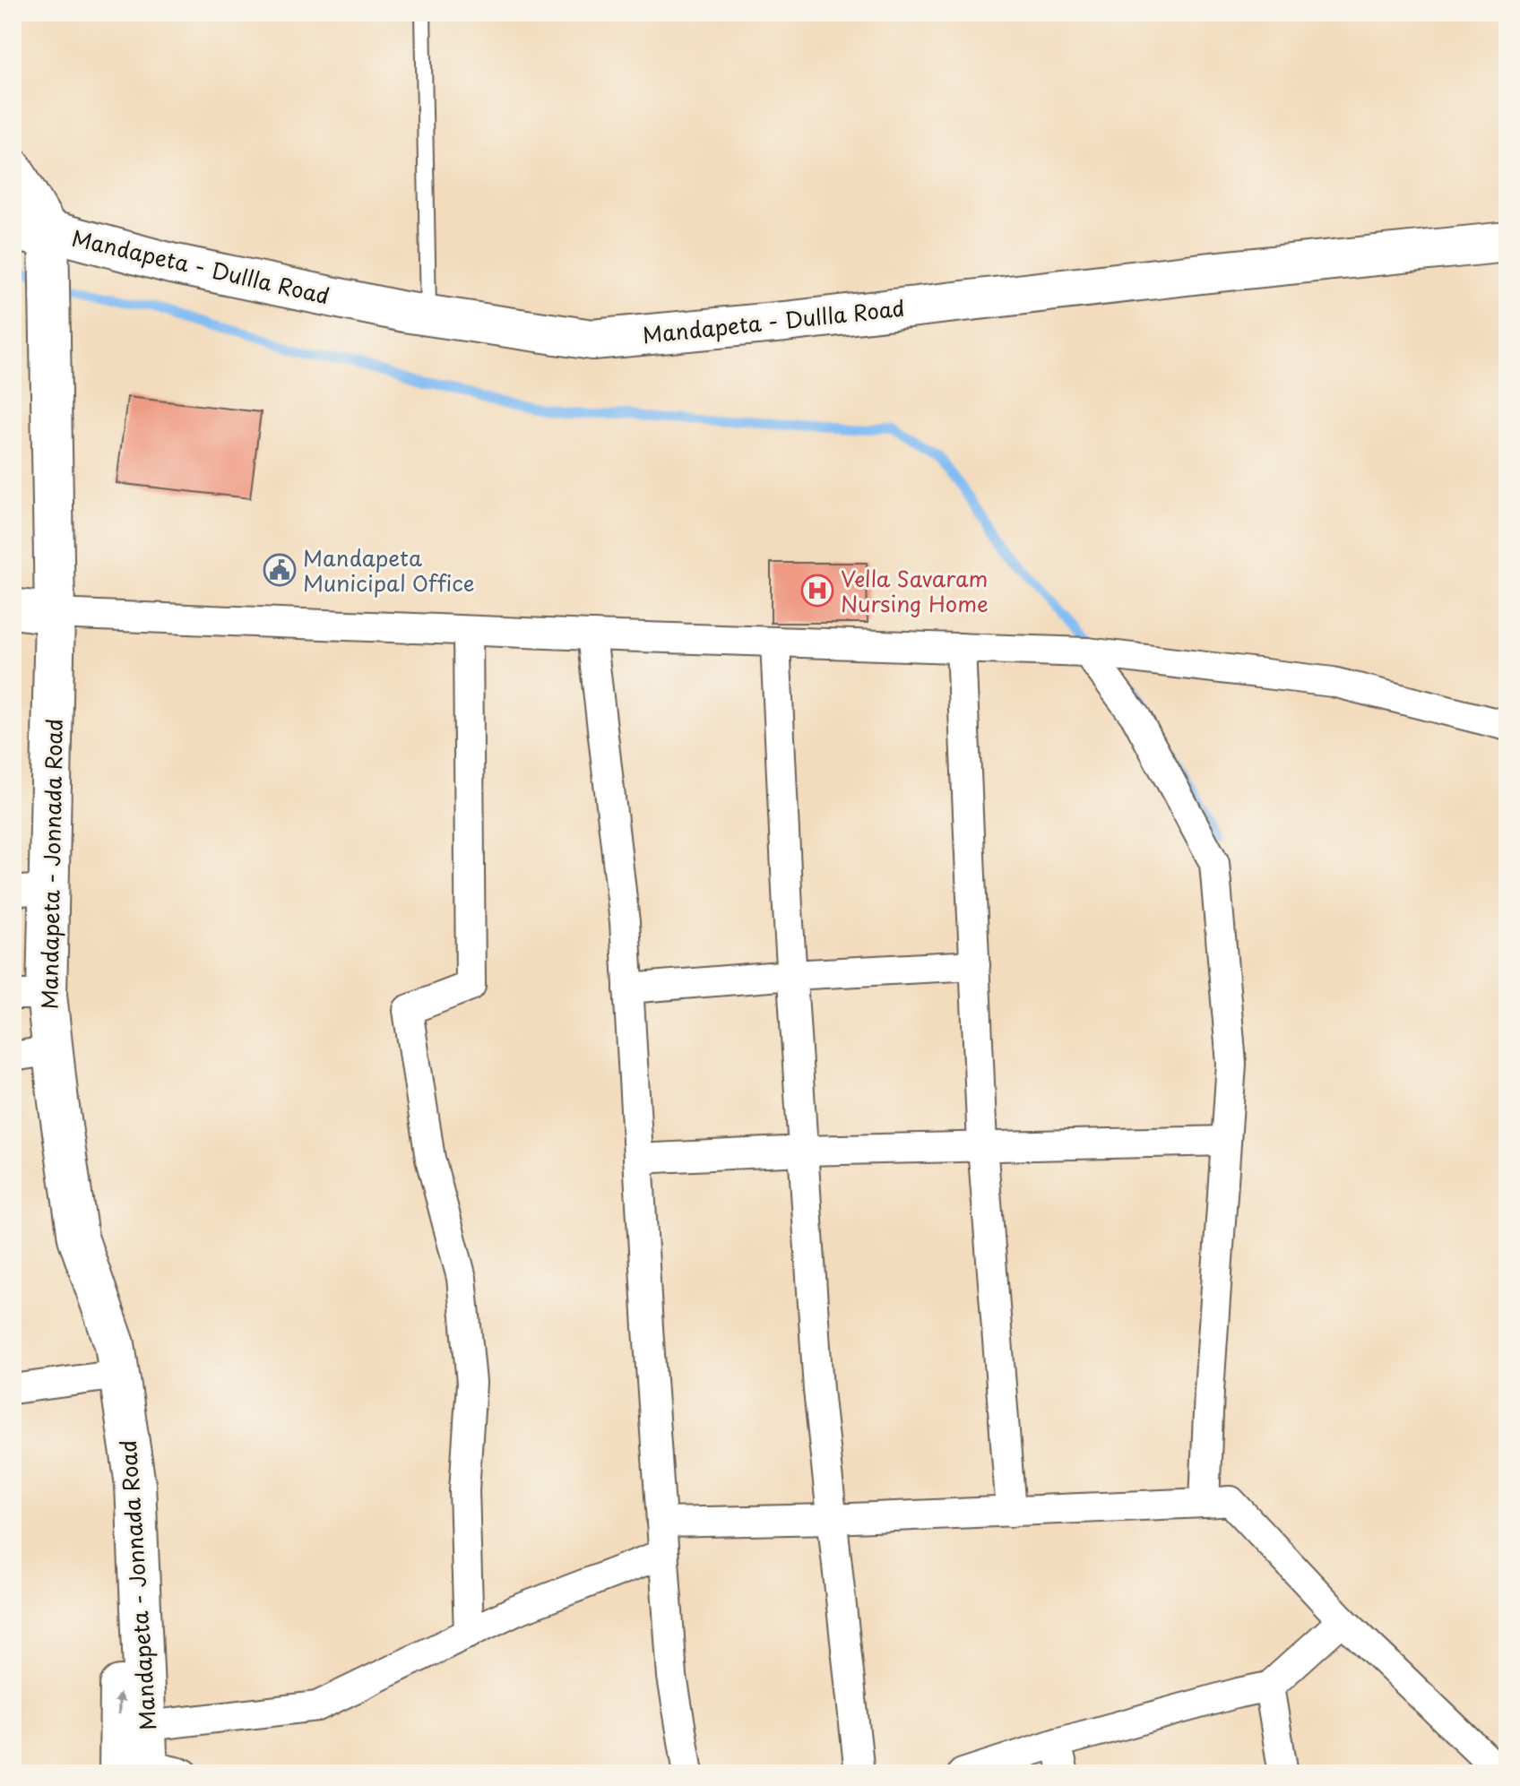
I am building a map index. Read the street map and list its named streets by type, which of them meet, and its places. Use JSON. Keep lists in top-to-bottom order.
{
  "streets": {
    "main road": ["Mandapeta - Dullla Road", "Mandapeta - Jonnada Road"]
  },
  "crossings": [
    ["Mandapeta - Dullla Road", "Mandapeta - Jonnada Road"]
  ],
  "places": {
    "public building": ["Mandapeta Municipal Office"],
    "hospital": ["Vella Savaram Nursing Home"]
  }
}
